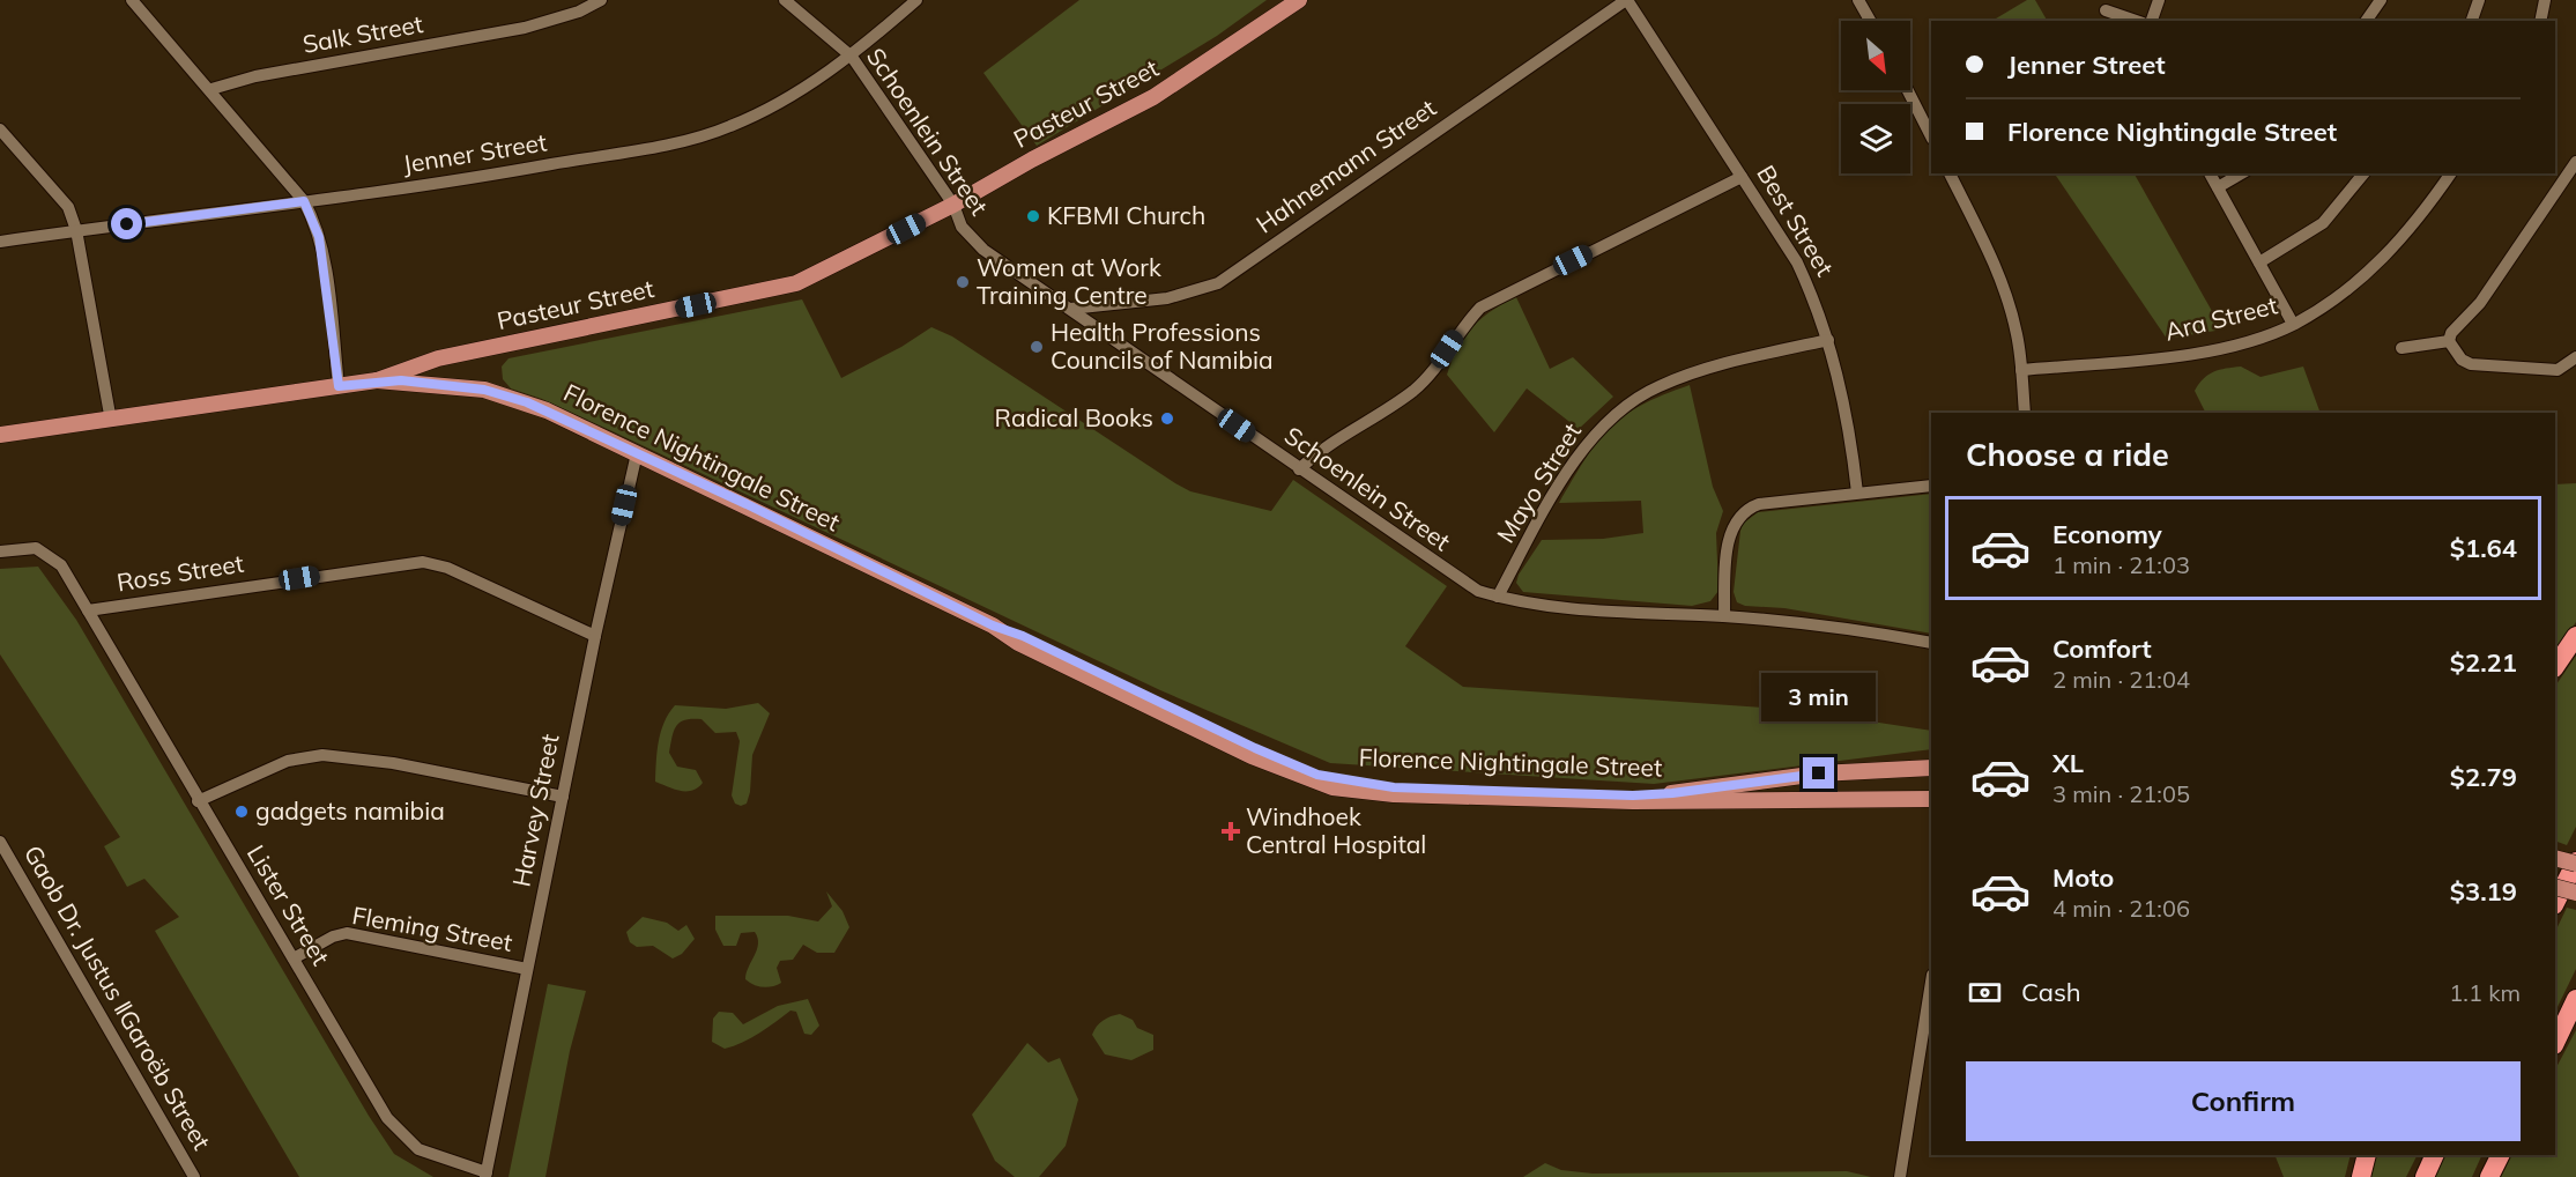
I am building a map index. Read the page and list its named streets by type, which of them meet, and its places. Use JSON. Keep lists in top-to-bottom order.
{
  "streets": {
    "main road": ["Pasteur Street", "Florence Nightingale Street"],
    "street": [
      "Salk Street",
      "Schoenlein Street",
      "Jenner Street",
      "Hahnemann Street",
      "Best Street",
      "Ara Street",
      "Mayo Street",
      "Ross Street",
      "Harvey Street",
      "Lister Street",
      "Fleming Street",
      "Gaob Dr. Justus ǁGaroëb Street"
    ]
  },
  "crossings": [
    ["Pasteur Street", "Schoenlein Street"],
    ["Pasteur Street", "Florence Nightingale Street"],
    ["Schoenlein Street", "Jenner Street"],
    ["Schoenlein Street", "Hahnemann Street"],
    ["Schoenlein Street", "Mayo Street"],
    ["Hahnemann Street", "Best Street"],
    ["Best Street", "Mayo Street"],
    ["Florence Nightingale Street", "Harvey Street"],
    ["Ross Street", "Harvey Street"],
    ["Ross Street", "Lister Street"],
    ["Harvey Street", "Lister Street"],
    ["Harvey Street", "Fleming Street"],
    ["Lister Street", "Fleming Street"]
  ],
  "places": {
    "other": [
      "KFBMI Church",
      "Women at Work Training Centre",
      "Health Professions Councils of Namibia",
      "Radical Books",
      "gadgets namibia"
    ],
    "health": ["Windhoek Central Hospital"]
  },
  "north": "bottom right",
  "page": {
    "banner": ["Jenner Street", "Florence Nightingale Street"],
    "heading": "Choose a ride",
    "list": [
      {
        "name": "Economy",
        "note": "1 min · 21:03",
        "value": "$1.64"
      },
      {
        "name": "Comfort",
        "note": "2 min · 21:04",
        "value": "$2.21"
      },
      {
        "name": "XL",
        "note": "3 min · 21:05",
        "value": "$2.79"
      },
      {
        "name": "Moto",
        "note": "4 min · 21:06",
        "value": "$3.19"
      }
    ],
    "bubble": "3 min",
    "pay": ["Cash", "1.1 km"],
    "buttons": "Confirm"
  }
}
